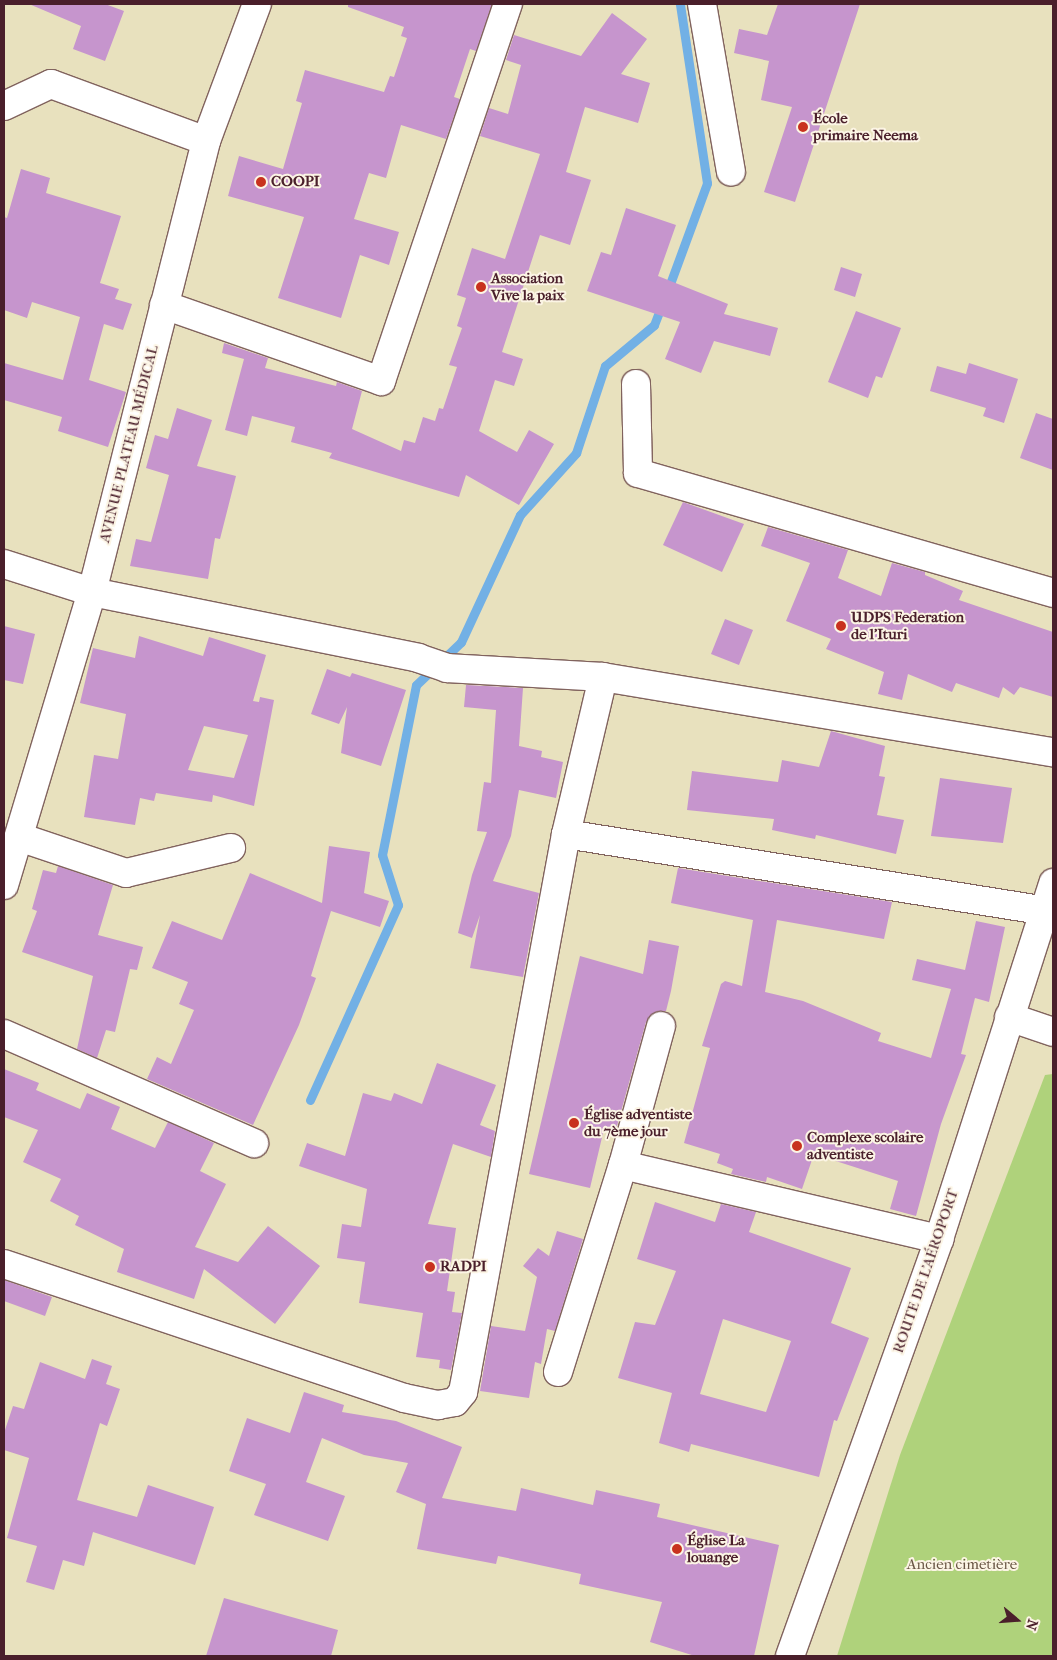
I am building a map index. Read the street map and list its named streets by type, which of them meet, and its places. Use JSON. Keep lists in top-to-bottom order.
{
  "streets": {
    "street": ["AVENUE PLATEAU MÉDICAL", "ROUTE DE L'AÉROPORT"]
  },
  "parks": ["Ancien cimetière"],
  "places": [
    "École primaire Neema",
    "COOPI",
    "Association Vive la paix",
    "UDPS Federation de l'Ituri",
    "Église adventiste du 7ème jour",
    "Complexe scolaire adventiste",
    "RADPI",
    "Église La louange"
  ],
  "north": "right"
}
